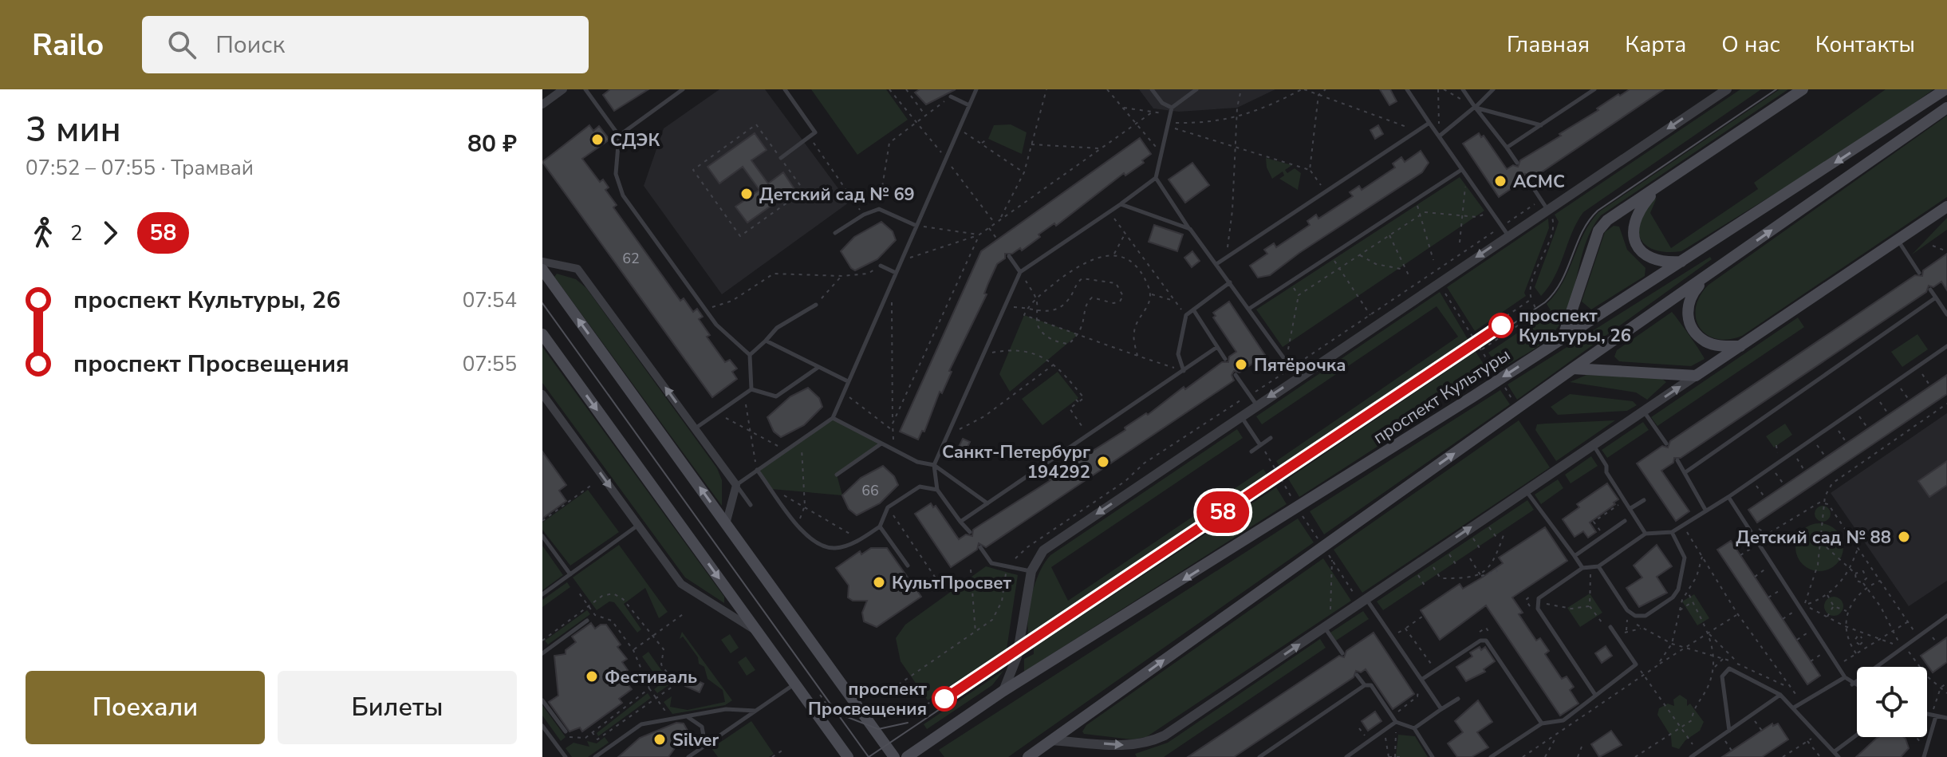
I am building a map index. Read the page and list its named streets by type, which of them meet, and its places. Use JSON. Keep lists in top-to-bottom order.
{
  "streets": {
    "main road": ["проспект Культуры"]
  },
  "places": [
    "СДЭК",
    "АСМС",
    "Детский сад № 69",
    "проспект Культуры, 26",
    "Пятёрочка",
    "Санкт-Петербург 194292",
    "Детский сад № 88",
    "КультПросвет",
    "Фестиваль",
    "проспект Просвещения",
    "Silver"
  ],
  "lines": ["tram line 58"],
  "house_numbers": ["62", "66"],
  "page": {
    "header": "Railo",
    "search": "Поиск",
    "nav": [
      "Главная",
      "Карта",
      "О нас",
      "Контакты"
    ],
    "heading": ["3 мин", "07:52 – 07:55 · Трамвай", "80 ₽"],
    "on_map": "58",
    "legs": ["2", "58"],
    "list": [
      {
        "name": "проспект Культуры, 26",
        "value": "07:54"
      },
      {
        "name": "проспект Просвещения",
        "value": "07:55"
      }
    ],
    "buttons": ["Поехали", "Билеты"]
  }
}
